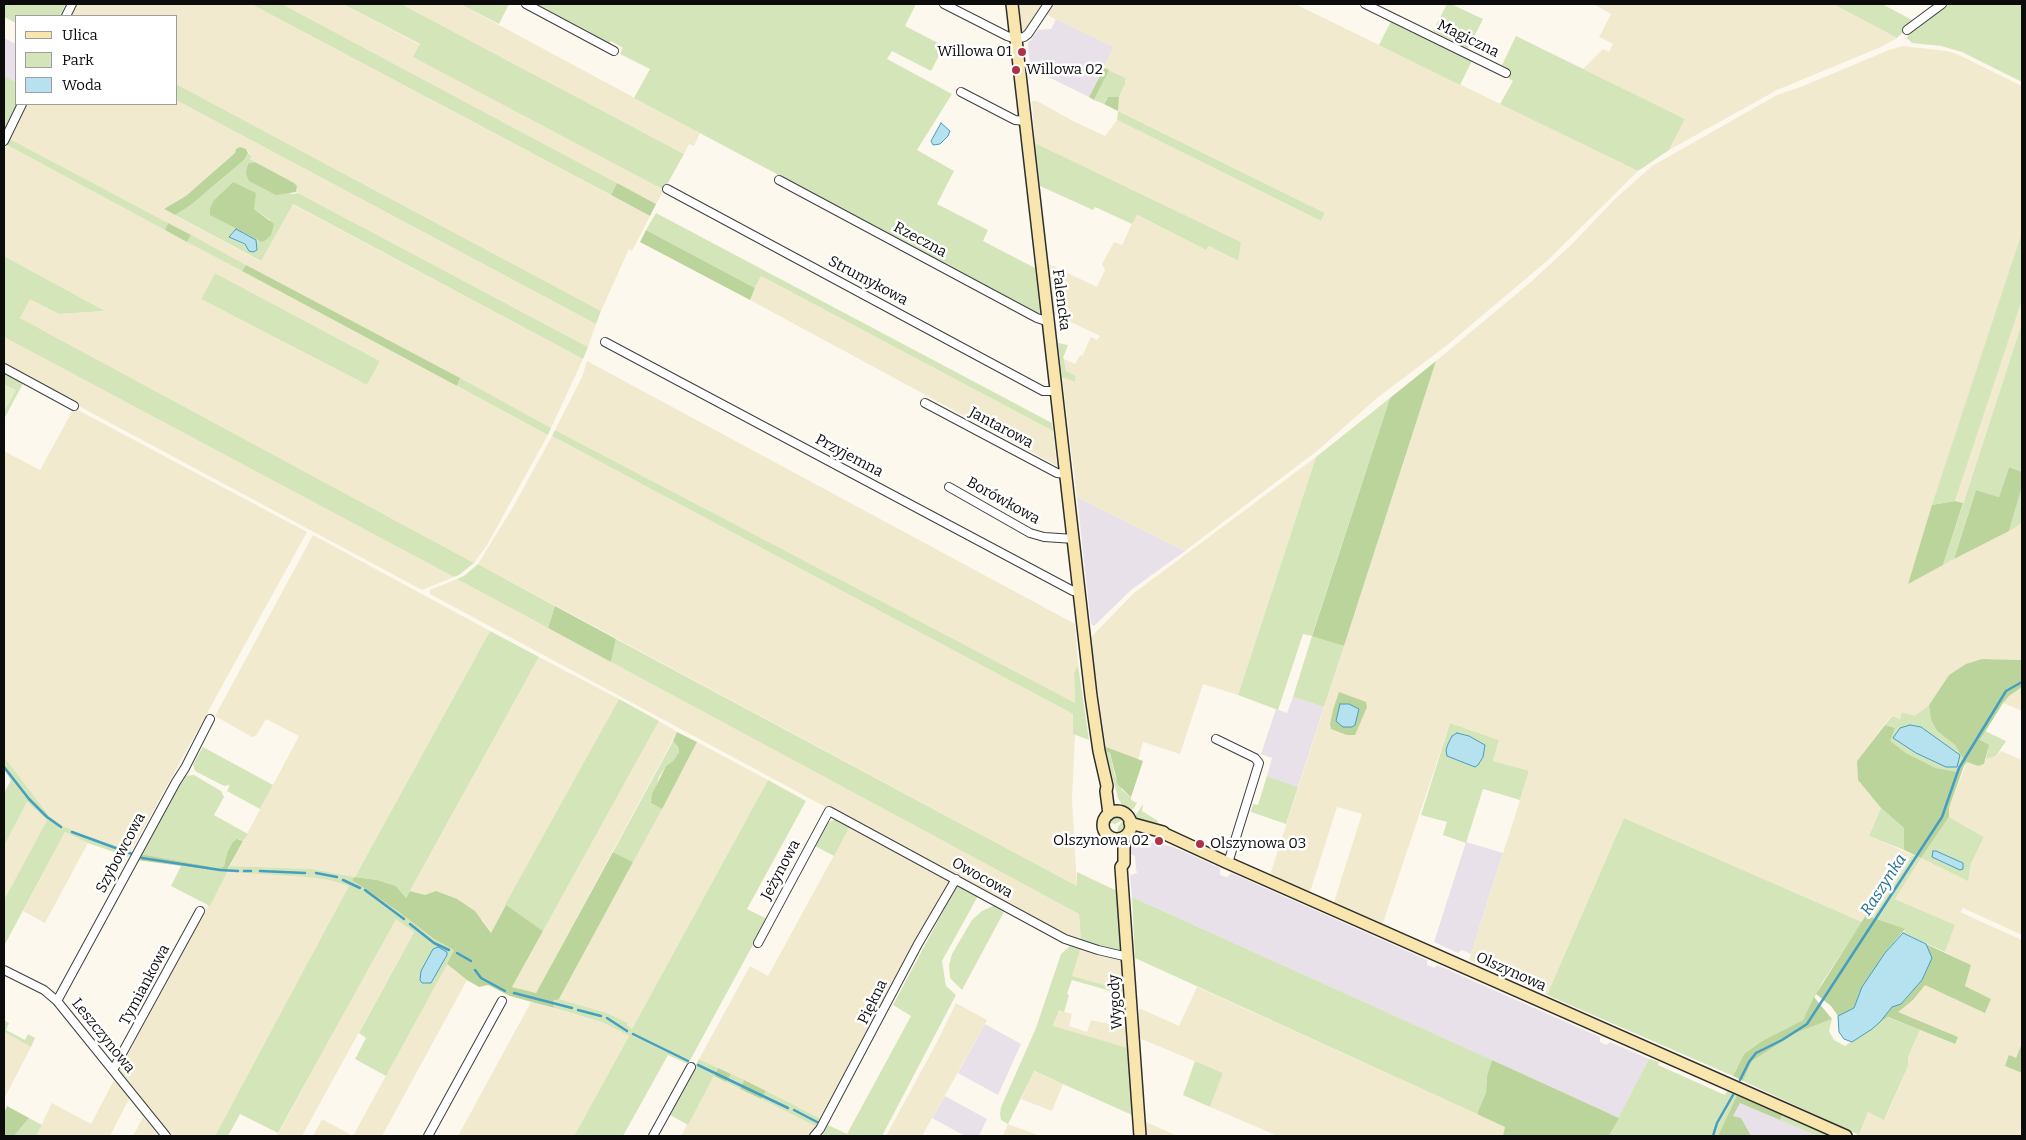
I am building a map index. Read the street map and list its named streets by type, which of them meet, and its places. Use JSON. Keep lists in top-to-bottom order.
{
  "streets": {
    "street": [
      "Magiczna",
      "Rzeczna",
      "Strumykowa",
      "Falencka",
      "Jantarowa",
      "Przyjemna",
      "Borówkowa",
      "Szybowcowa",
      "Jeżynowa",
      "Owocowa",
      "Olszynowa",
      "Tymiankowa",
      "Piękna",
      "Wygody",
      "Leszczynowa"
    ]
  },
  "crossings": [
    ["Rzeczna", "Falencka"],
    ["Strumykowa", "Falencka"],
    ["Falencka", "Jantarowa"],
    ["Falencka", "Przyjemna"],
    ["Falencka", "Borówkowa"],
    ["Szybowcowa", "Leszczynowa"],
    ["Jeżynowa", "Owocowa"],
    ["Owocowa", "Piękna"],
    ["Owocowa", "Wygody"],
    ["Olszynowa", "Wygody"],
    ["Tymiankowa", "Leszczynowa"]
  ],
  "water": ["Raszynka"],
  "places": [
    "Willowa 01",
    "Willowa 02",
    "Olszynowa 02",
    "Olszynowa 03"
  ],
  "legend": ["Ulica", "Park", "Woda"]
}
